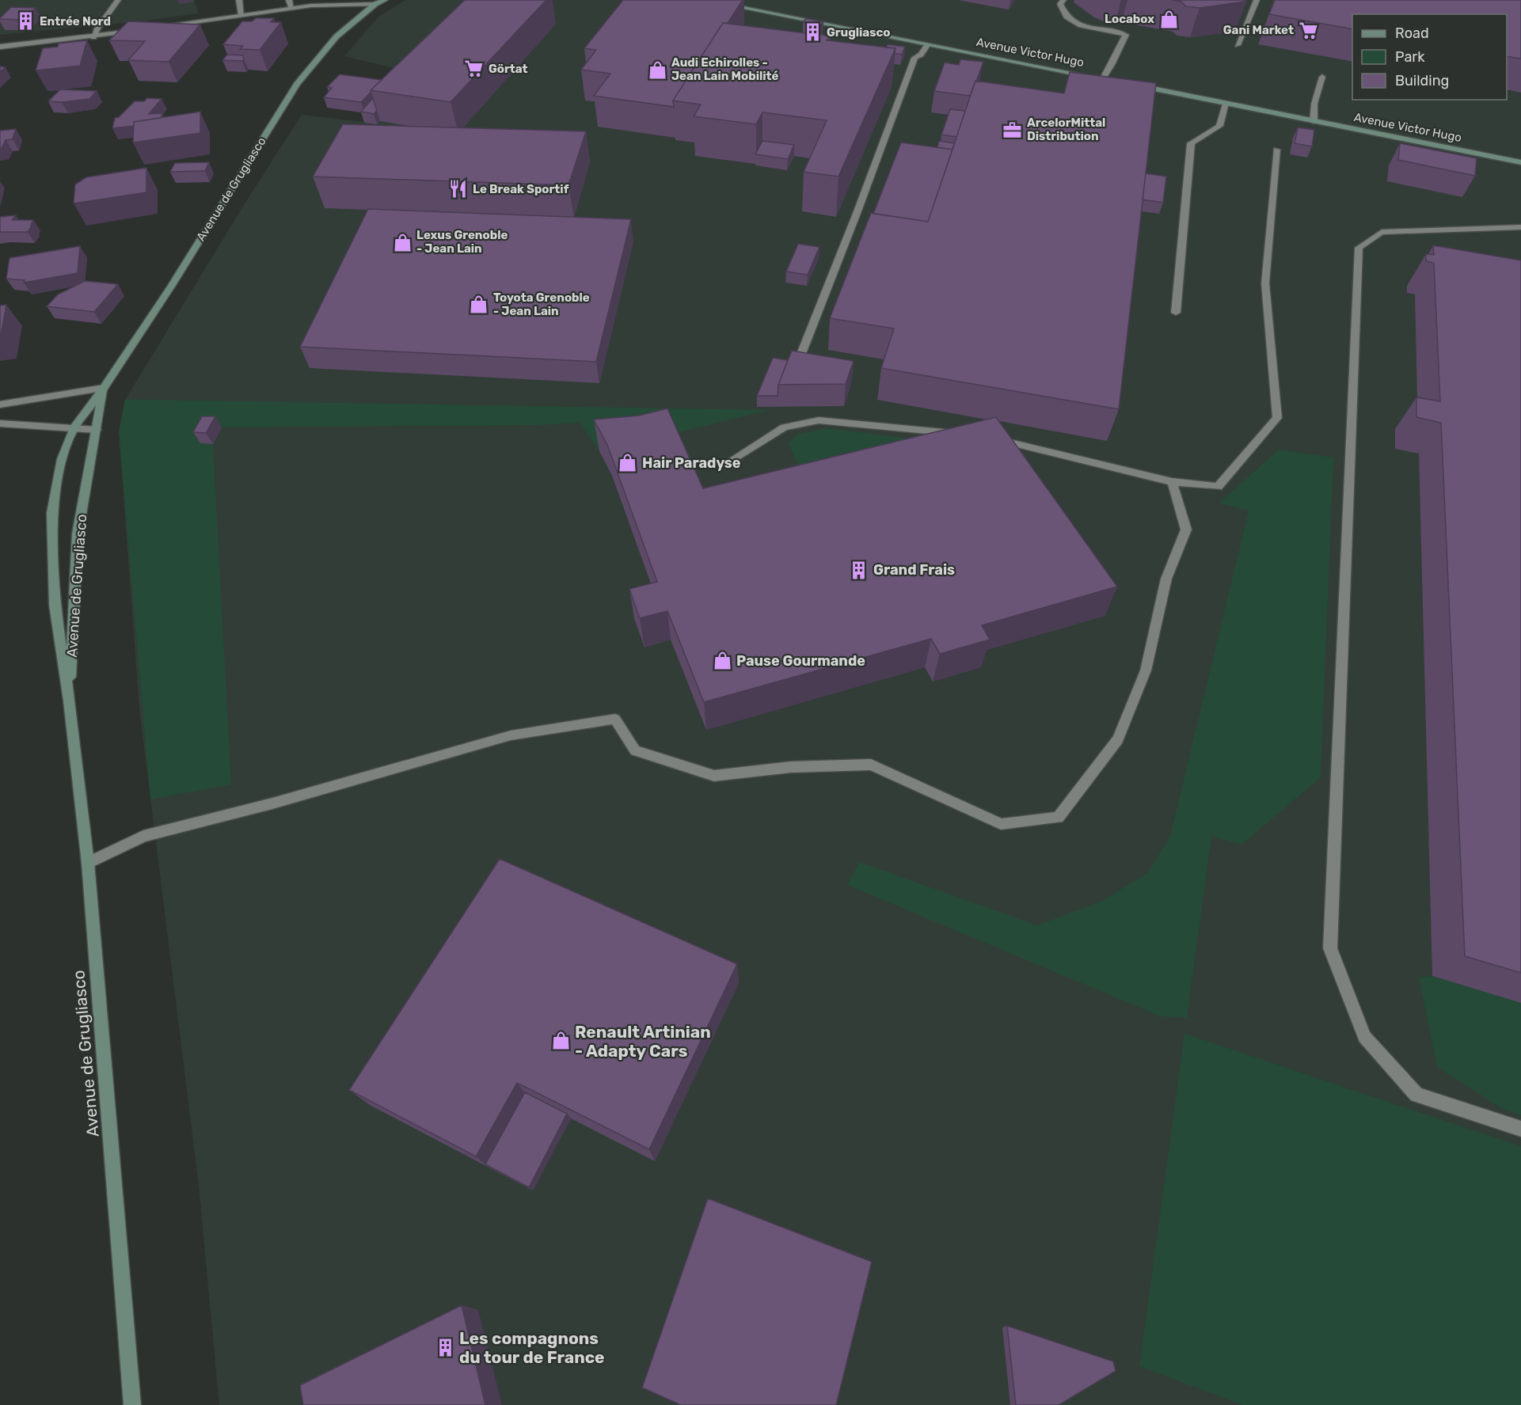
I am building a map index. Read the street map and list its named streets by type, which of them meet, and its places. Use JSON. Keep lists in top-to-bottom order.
{
  "streets": {
    "main road": ["Avenue Victor Hugo", "Avenue de Grugliasco"]
  },
  "places": {
    "shop": [
      "Locabox",
      "Audi Echirolles - Jean Lain Mobilité",
      "Lexus Grenoble - Jean Lain",
      "Toyota Grenoble - Jean Lain",
      "Hair Paradyse",
      "Pause Gourmande",
      "Renault Artinian - Adapty Cars"
    ],
    "building": [
      "Entrée Nord",
      "Grugliasco",
      "Grand Frais",
      "Les compagnons du tour de France"
    ],
    "supermarket": ["Gani Market", "Görtat"],
    "office": ["ArcelorMittal Distribution"],
    "restaurant": ["Le Break Sportif"]
  },
  "legend": ["Road", "Park", "Building"]
}
